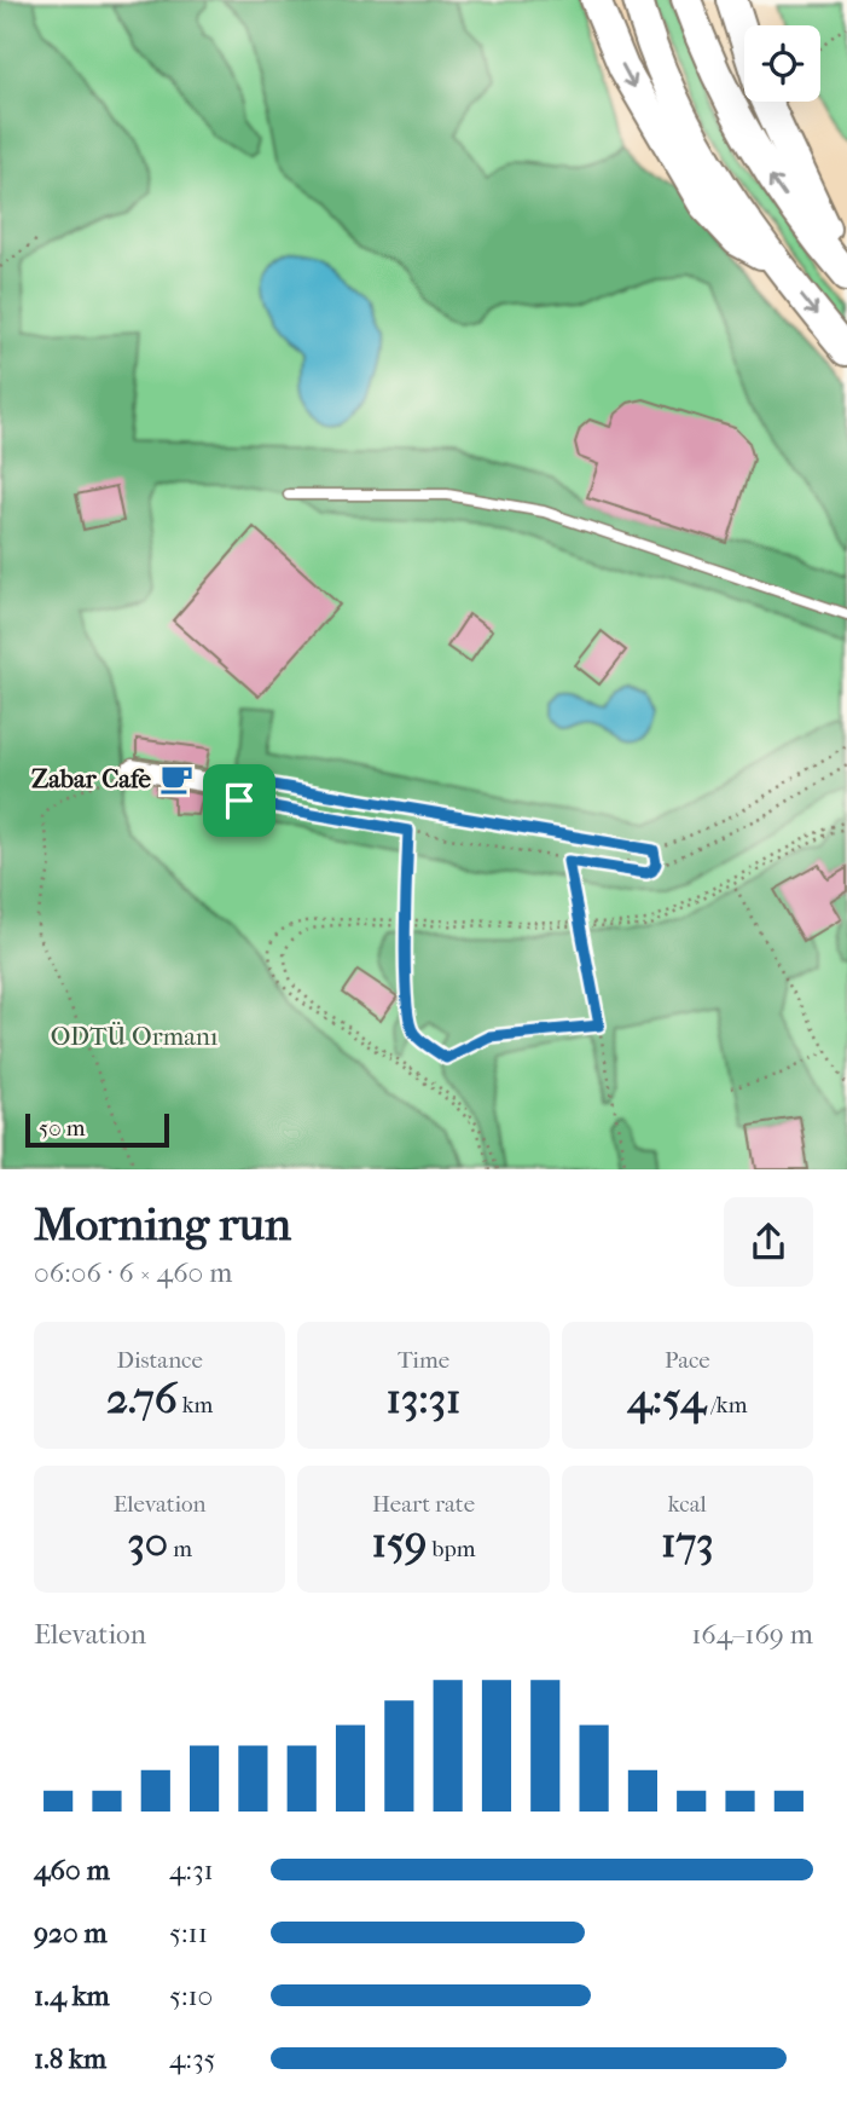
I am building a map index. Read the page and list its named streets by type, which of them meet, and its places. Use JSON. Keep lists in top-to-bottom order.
{
  "parks": ["ODTÜ Ormanı"],
  "places": {
    "cafe": ["Zabar Cafe"]
  },
  "scale_bar": "50 m",
  "page": {
    "scale": "50 m",
    "heading": ["Morning run", "06:06 · 6 × 460 m"],
    "stats": [
      ["Distance", "2.76 km"],
      ["Time", "13:31"],
      ["Pace", "4:54 /km"],
      ["Elevation", "30 m"],
      ["Heart rate", "159 bpm"],
      ["kcal", "173"]
    ],
    "chart": ["Elevation", "164–169 m"],
    "list": [
      {
        "name": "460 m",
        "note": "4:31"
      },
      {
        "name": "920 m",
        "note": "5:11"
      },
      {
        "name": "1.4 km",
        "note": "5:10"
      },
      {
        "name": "1.8 km",
        "note": "4:35"
      }
    ]
  }
}
